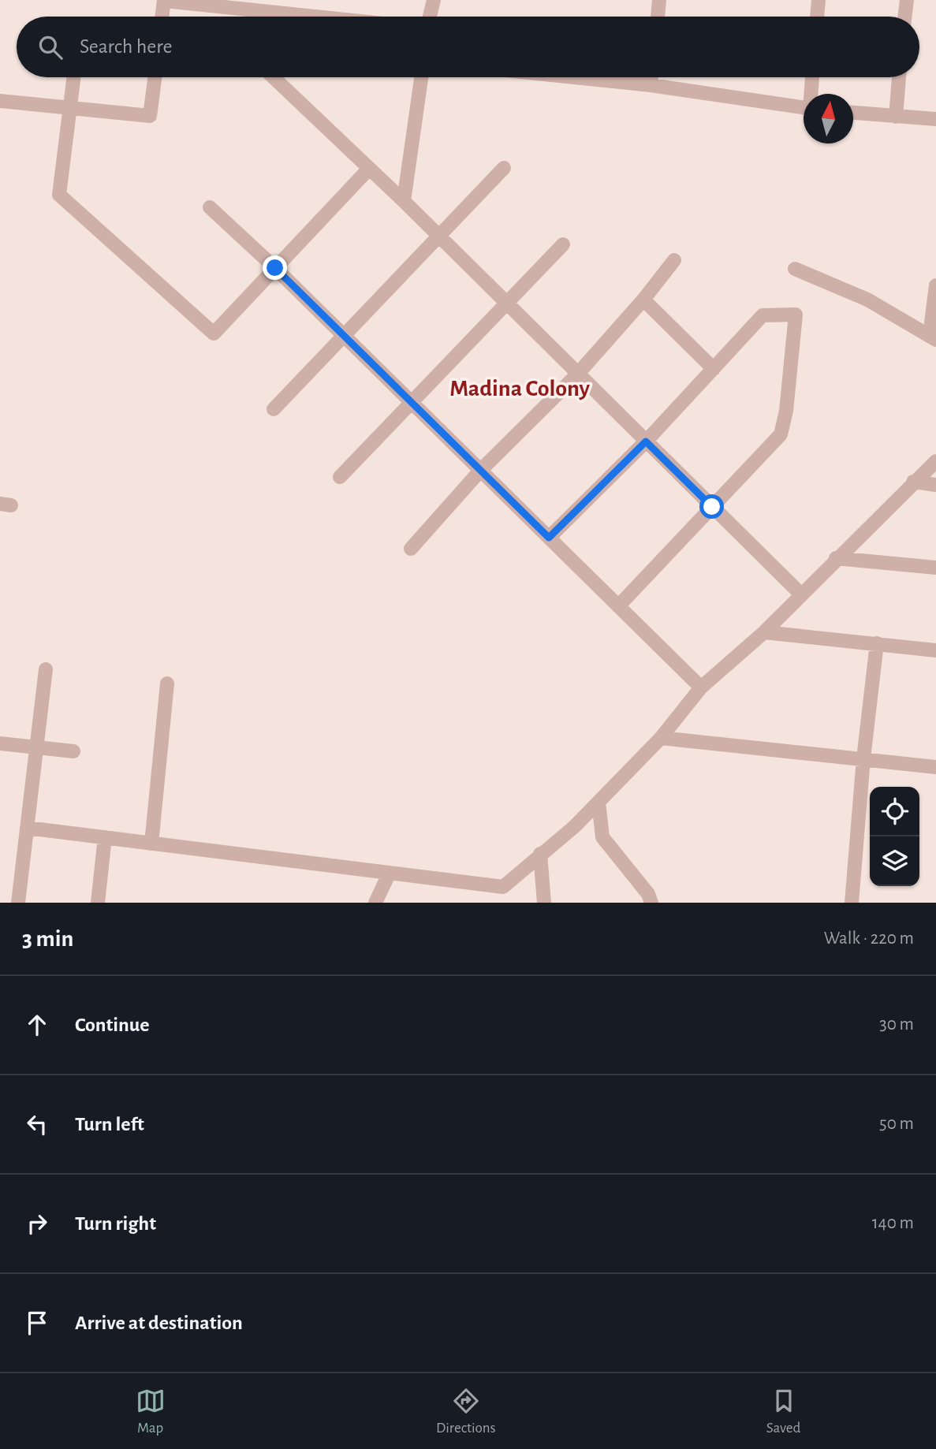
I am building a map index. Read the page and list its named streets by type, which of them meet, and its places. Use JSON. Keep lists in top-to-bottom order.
{
  "districts": ["Madina Colony"],
  "north": "top",
  "page": {
    "search": "Search here",
    "heading": ["3 min", "Walk · 220 m"],
    "list": [
      ["Continue", "30 m"],
      ["Turn left", "50 m"],
      ["Turn right", "140 m"],
      "Arrive at destination"
    ],
    "nav": ["Map", "Directions", "Saved"]
  }
}
